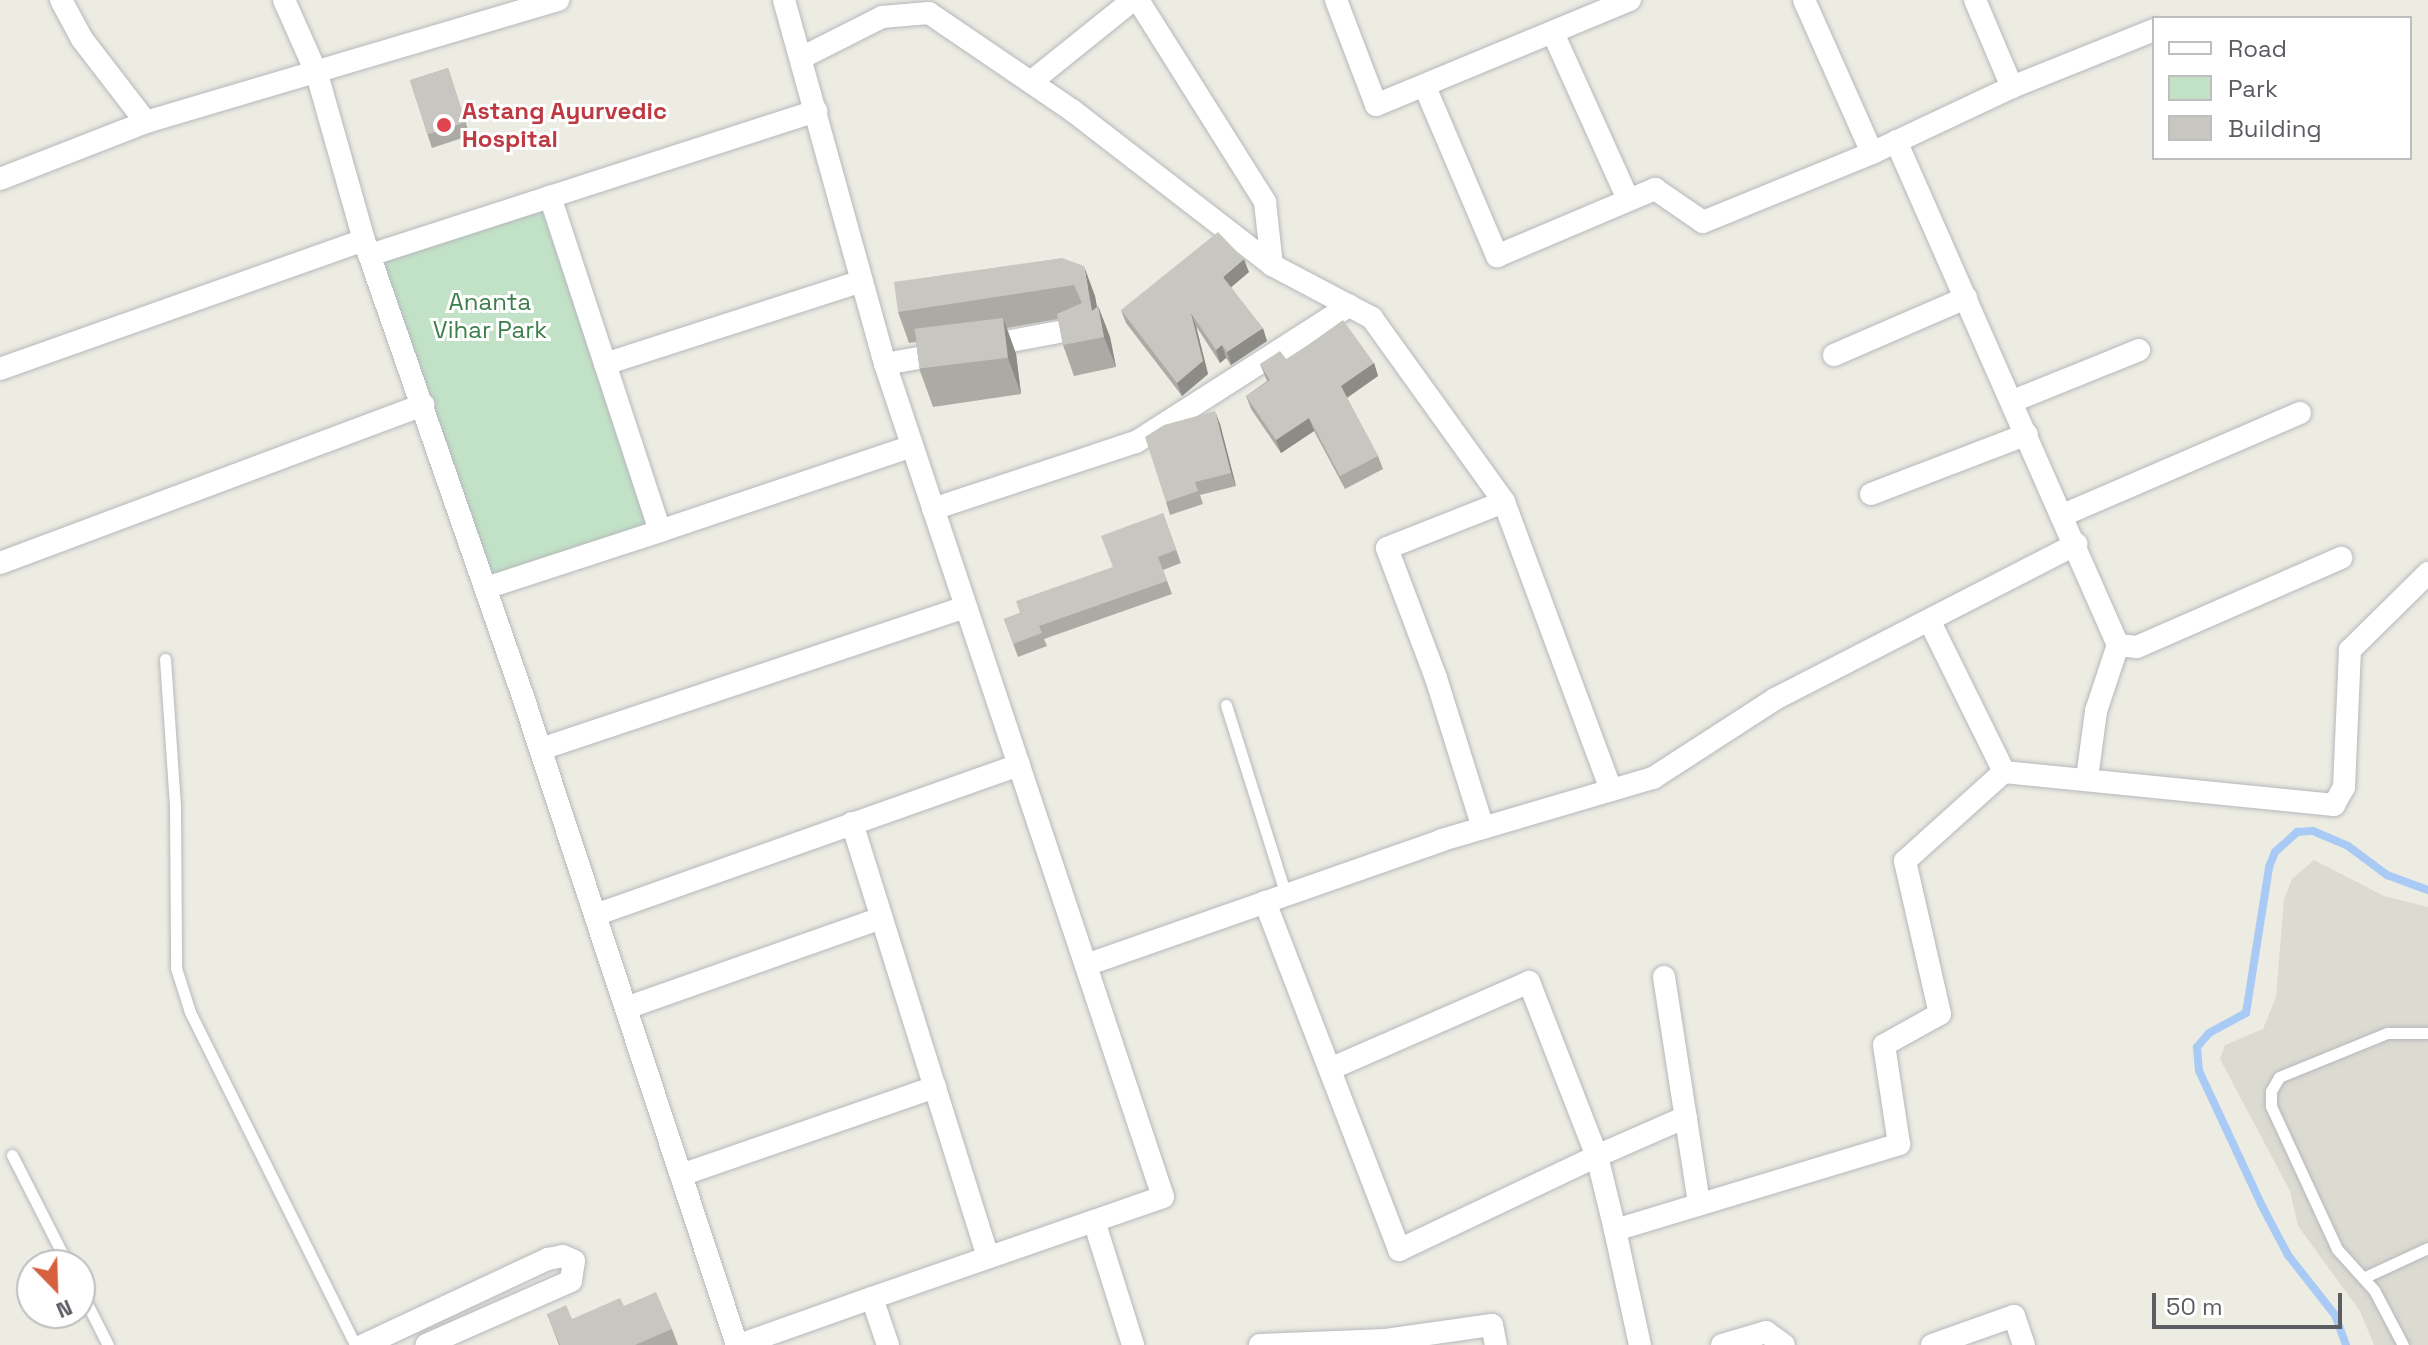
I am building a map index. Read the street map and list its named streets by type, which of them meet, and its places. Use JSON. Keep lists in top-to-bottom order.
{
  "parks": ["Ananta Vihar Park"],
  "places": ["Astang Ayurvedic Hospital"],
  "legend": ["Road", "Park", "Building"],
  "scale_bar": "50 m",
  "north": "bottom right"
}
